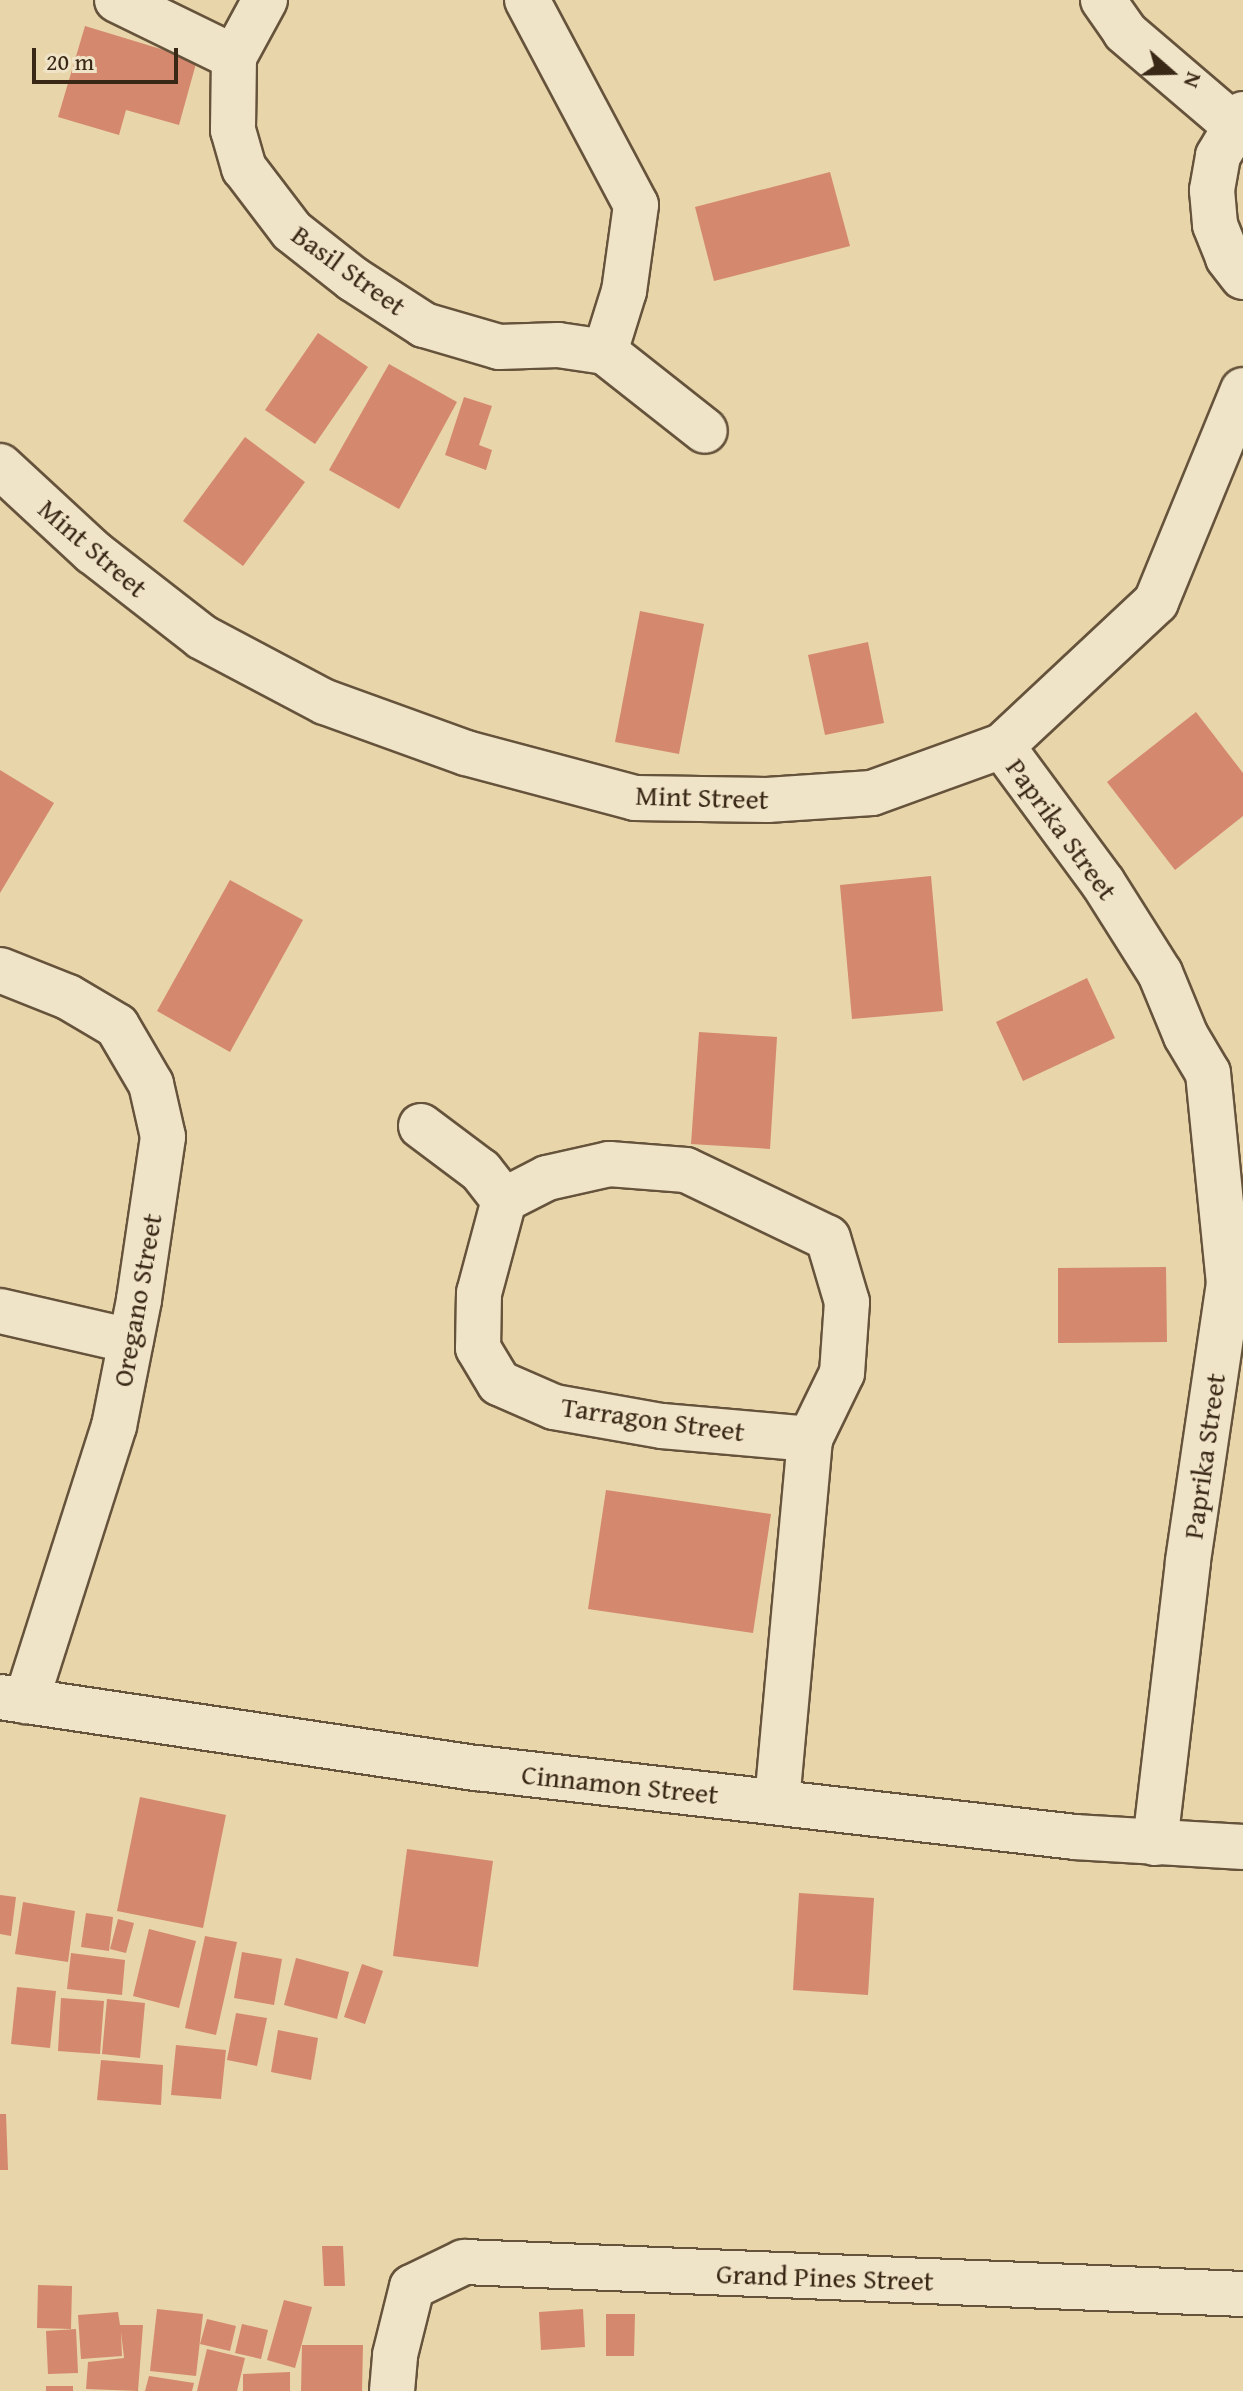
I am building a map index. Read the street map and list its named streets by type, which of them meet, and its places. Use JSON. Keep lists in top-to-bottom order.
{
  "streets": {
    "street": [
      "Basil Street",
      "Mint Street",
      "Paprika Street",
      "Oregano Street",
      "Tarragon Street",
      "Cinnamon Street",
      "Grand Pines Street"
    ]
  },
  "crossings": [
    ["Mint Street", "Paprika Street"],
    ["Paprika Street", "Cinnamon Street"],
    ["Oregano Street", "Cinnamon Street"]
  ],
  "scale_bar": "20 m",
  "north": "right"
}
